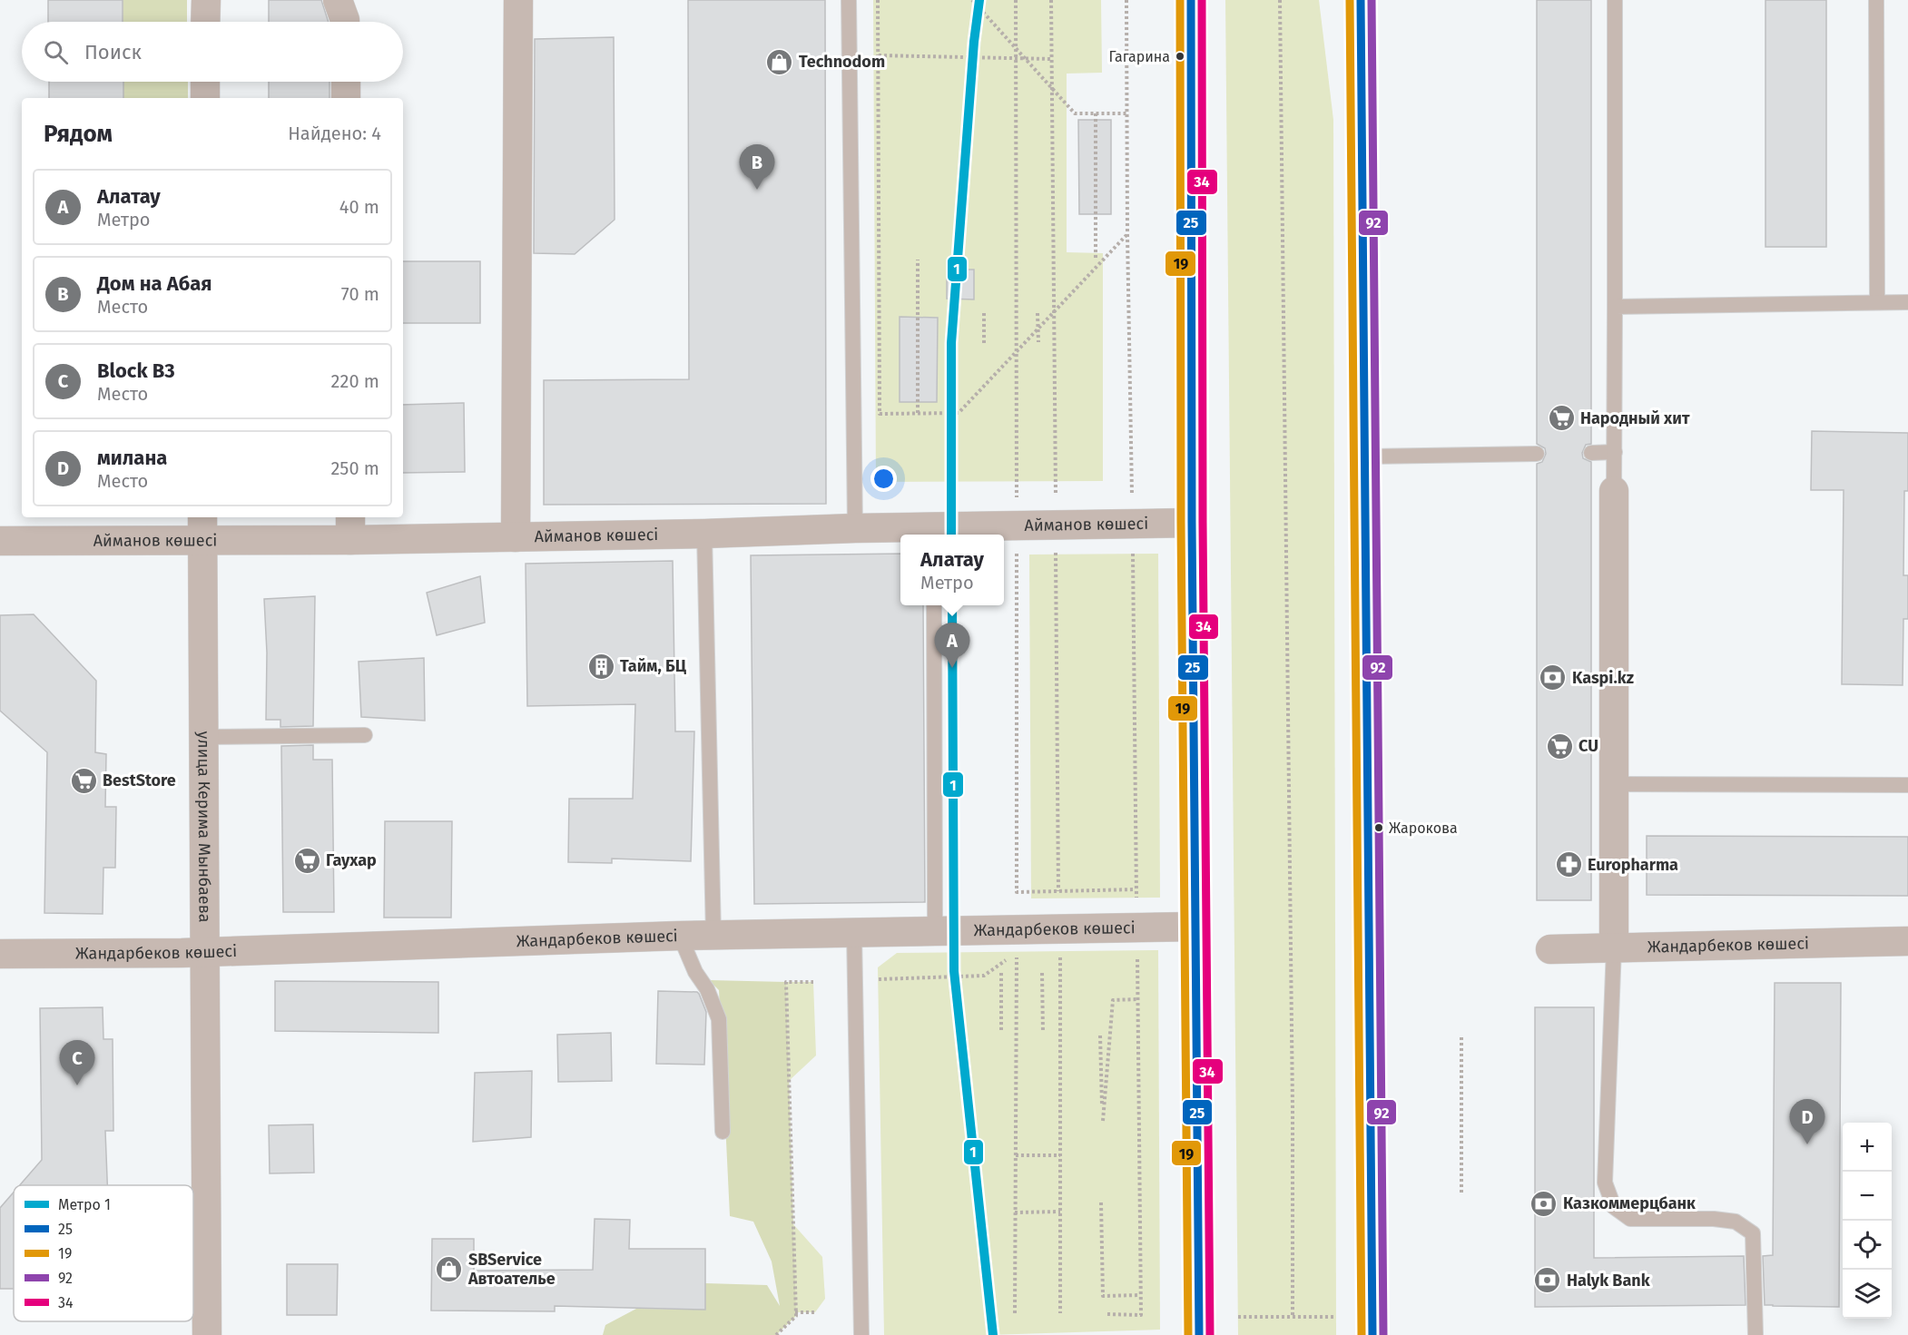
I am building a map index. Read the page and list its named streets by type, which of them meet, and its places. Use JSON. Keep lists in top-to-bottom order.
{
  "streets": {
    "street": ["Айманов көшесі", "улица Керима Мынбаева", "Жандарбеков көшесі"]
  },
  "crossings": [
    ["Айманов көшесі", "улица Керима Мынбаева"],
    ["улица Керима Мынбаева", "Жандарбеков көшесі"]
  ],
  "places": {
    "other": ["Гагарина", "Жарокова"],
    "shop": ["Technodom", "SBService Автоателье"],
    "supermarket": [
      "Народный хит",
      "CU",
      "BestStore",
      "Гаухар"
    ],
    "building": ["Тайм, БЦ"],
    "bank": ["Kaspi.kz", "Казкоммерцбанк", "Halyk Bank"],
    "pharmacy": ["Europharma"]
  },
  "lines": [
    "metro line 1",
    "transit line 25",
    "transit line 19",
    "transit line 92",
    "transit line 34"
  ],
  "legend": [
    "Метро 1",
    "25",
    "19",
    "92",
    "34"
  ],
  "page": {
    "search": "Поиск",
    "heading": ["Рядом", "Найдено: 4"],
    "pins": [
      "B",
      "A",
      "C",
      "D"
    ],
    "list": [
      {
        "mark": "A",
        "name": "Алатау",
        "note": "Метро",
        "value": "40 m"
      },
      {
        "mark": "B",
        "name": "Дом на Абая",
        "note": "Место",
        "value": "70 m"
      },
      {
        "mark": "C",
        "name": "Block B3",
        "note": "Место",
        "value": "220 m"
      },
      {
        "mark": "D",
        "name": "милана",
        "note": "Место",
        "value": "250 m"
      }
    ],
    "popup": ["Алатау", "Метро"],
    "map_buttons": ["+", "−"]
  }
}
